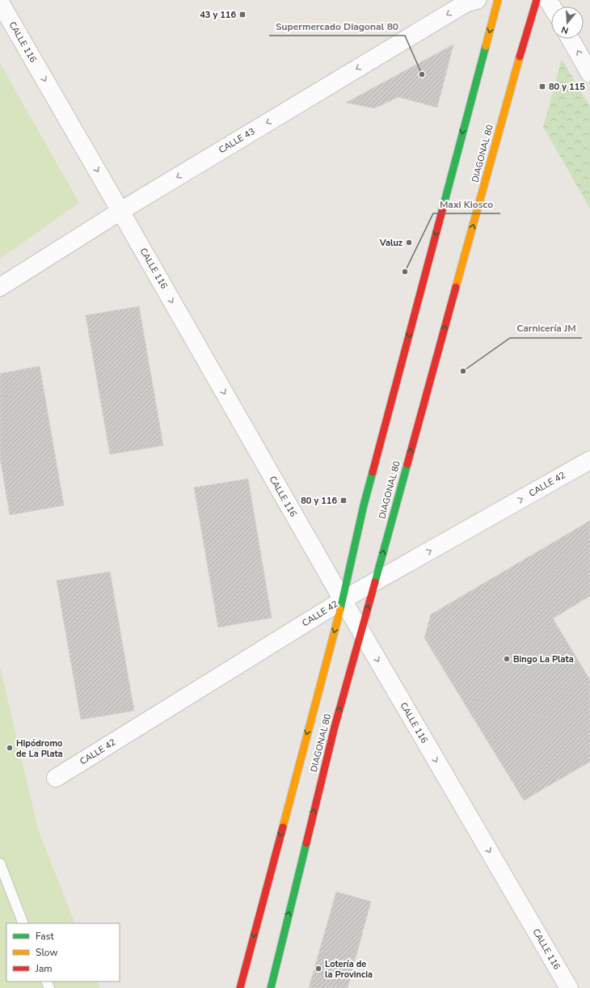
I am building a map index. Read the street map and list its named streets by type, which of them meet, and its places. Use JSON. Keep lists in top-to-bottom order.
{
  "streets": {
    "main road": ["DIAGONAL 80"],
    "street": ["CALLE 116", "CALLE 43", "CALLE 42"]
  },
  "crossings": [
    ["CALLE 116", "CALLE 43"],
    ["CALLE 116", "DIAGONAL 80"],
    ["CALLE 116", "CALLE 42"],
    ["DIAGONAL 80", "CALLE 42"]
  ],
  "one_way": ["CALLE 116", "CALLE 43", "CALLE 42"],
  "places": {
    "transit": ["43 y 116", "80 y 115", "80 y 116"],
    "other": [
      "Supermercado Diagonal 80",
      "Valuz",
      "Maxi Kiosco",
      "Carnicería JM",
      "Bingo La Plata",
      "Hipódromo de La Plata",
      "Lotería de la Provincia"
    ]
  },
  "legend": ["Fast", "Slow", "Jam"],
  "north": "bottom"
}
